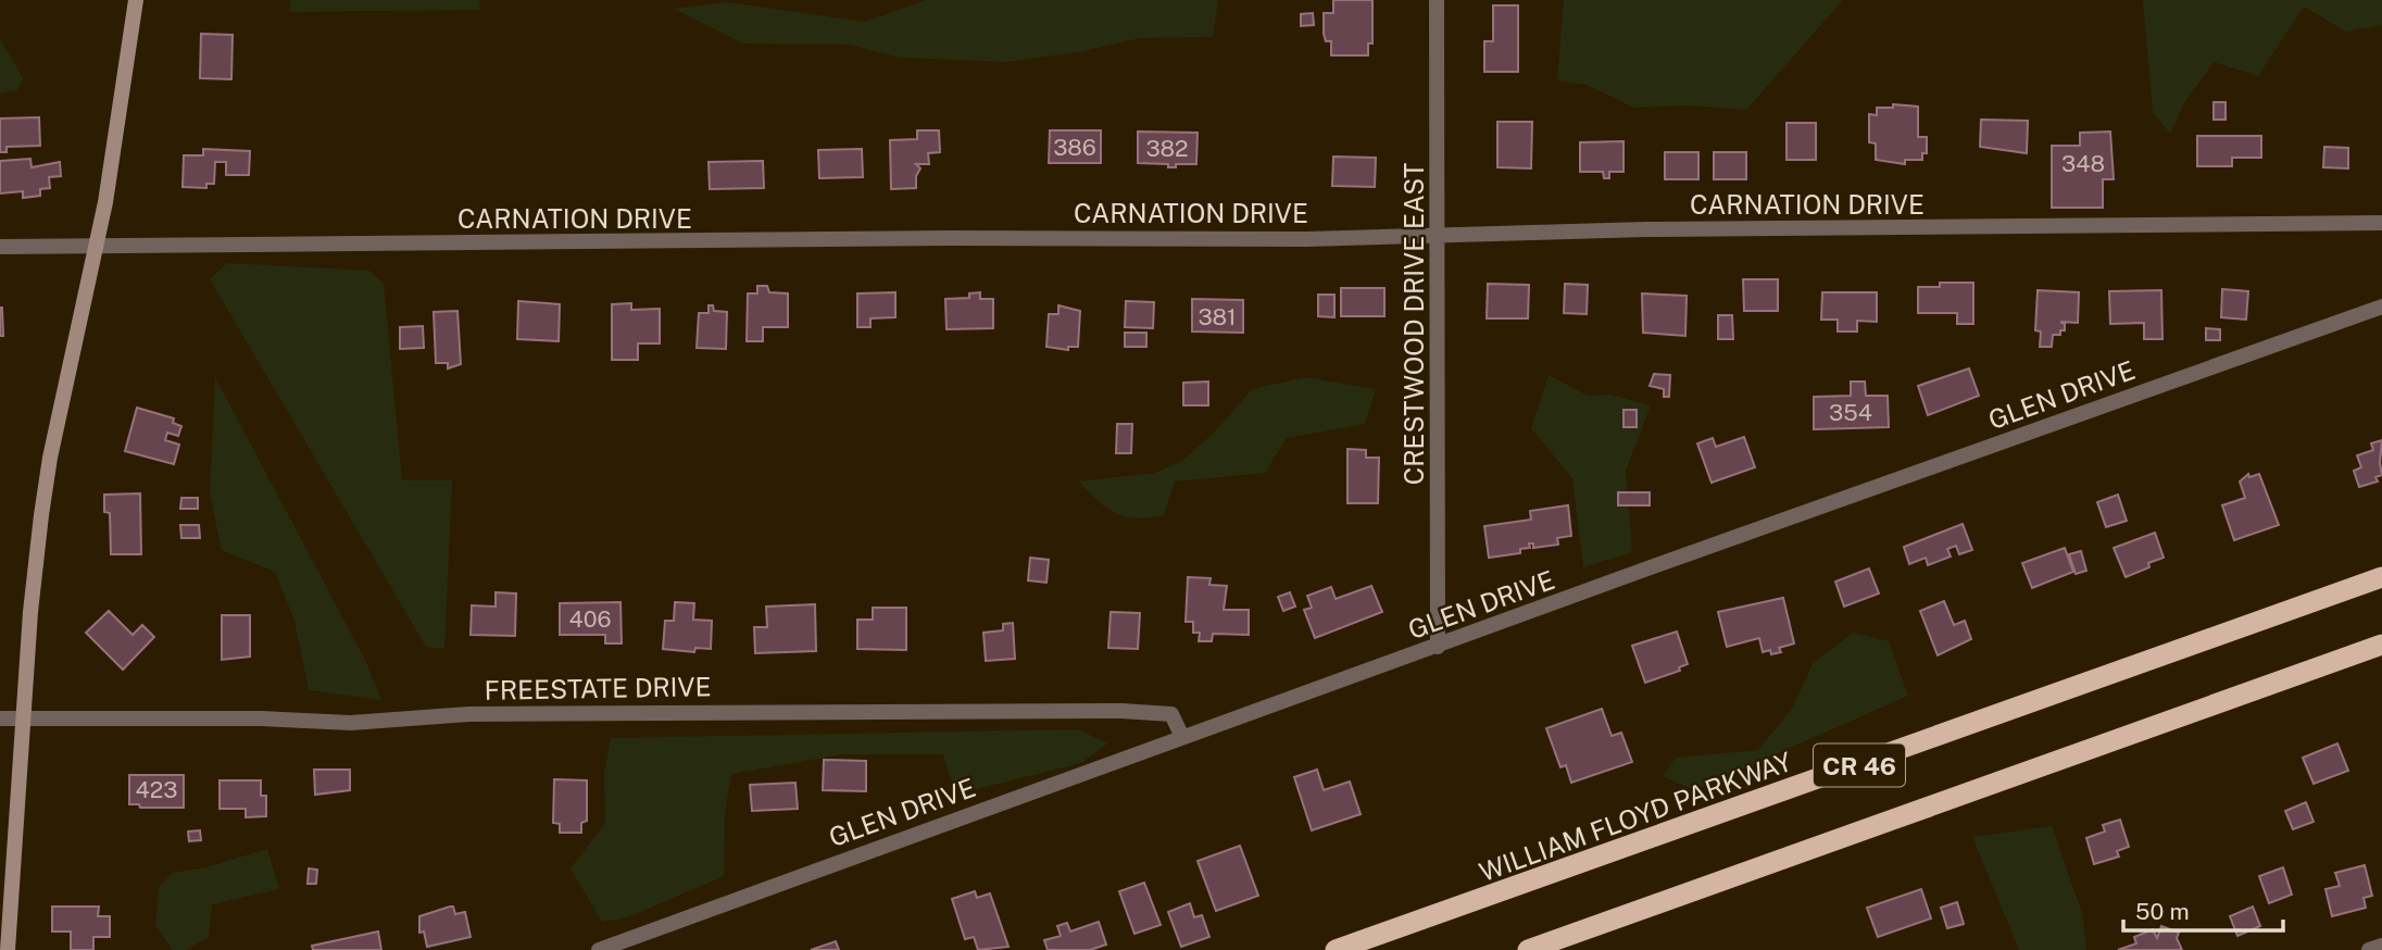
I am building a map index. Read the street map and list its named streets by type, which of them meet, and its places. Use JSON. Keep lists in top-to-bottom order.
{
  "streets": {
    "highway": ["CR 46", "WILLIAM FLOYD PARKWAY"],
    "street": [
      "CARNATION DRIVE",
      "CRESTWOOD DRIVE EAST",
      "GLEN DRIVE",
      "FREESTATE DRIVE"
    ]
  },
  "crossings": [
    ["CARNATION DRIVE", "CRESTWOOD DRIVE EAST"],
    ["CRESTWOOD DRIVE EAST", "GLEN DRIVE"],
    ["GLEN DRIVE", "FREESTATE DRIVE"]
  ],
  "house_numbers": [
    "386",
    "382",
    "348",
    "381",
    "354",
    "406",
    "423"
  ],
  "scale_bar": "50 m"
}
